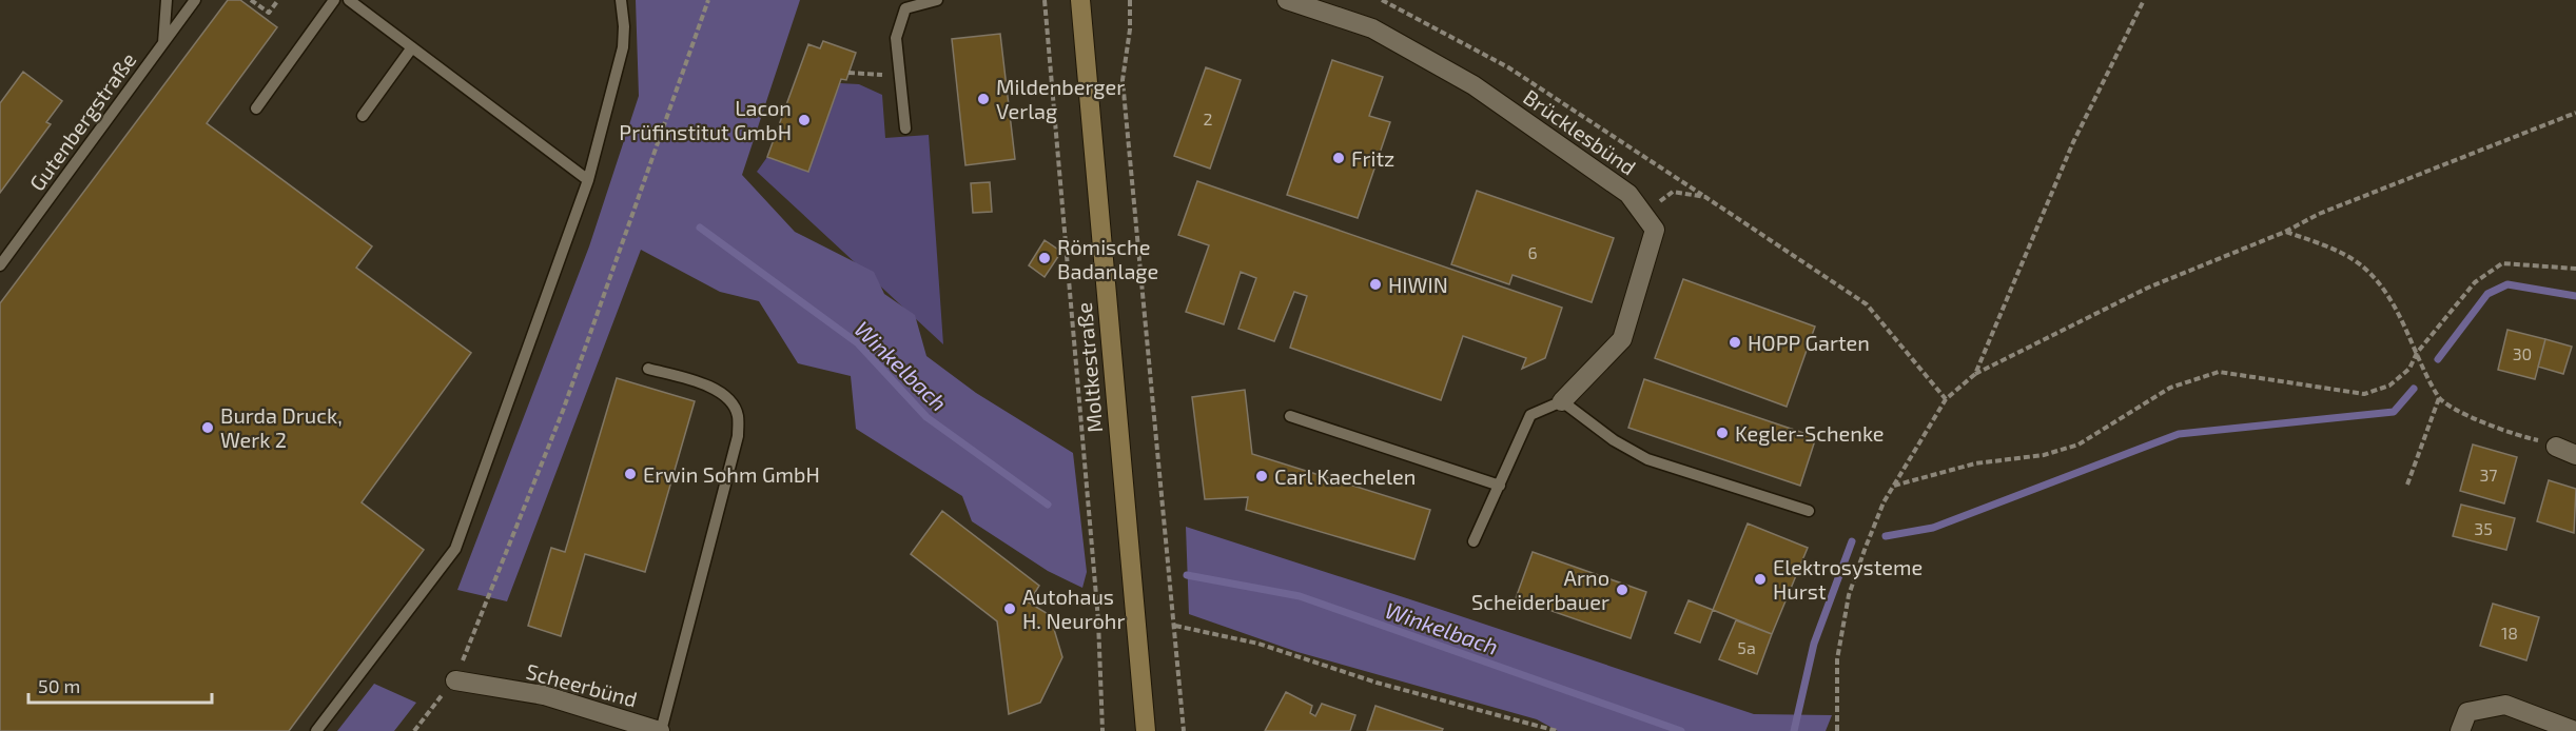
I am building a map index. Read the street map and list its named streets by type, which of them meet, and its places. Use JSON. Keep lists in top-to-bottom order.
{
  "streets": {
    "street": ["Brücklesbünd", "Moltkestraße", "Scheerbünd"],
    "lane": ["Gutenbergstraße"]
  },
  "water": ["Winkelbach"],
  "places": [
    "Mildenberger Verlag",
    "Lacon Prüfinstitut GmbH",
    "Fritz",
    "Römische Badanlage",
    "HIWIN",
    "HOPP Garten",
    "Burda Druck, Werk 2",
    "Kegler-Schenke",
    "Erwin Sohm GmbH",
    "Carl Kaechelen",
    "Elektrosysteme Hurst",
    "Arno Scheiderbauer",
    "Autohaus H. Neurohr"
  ],
  "house_numbers": [
    "2",
    "6",
    "30",
    "37",
    "35",
    "18",
    "5a"
  ],
  "scale_bar": "50 m"
}
